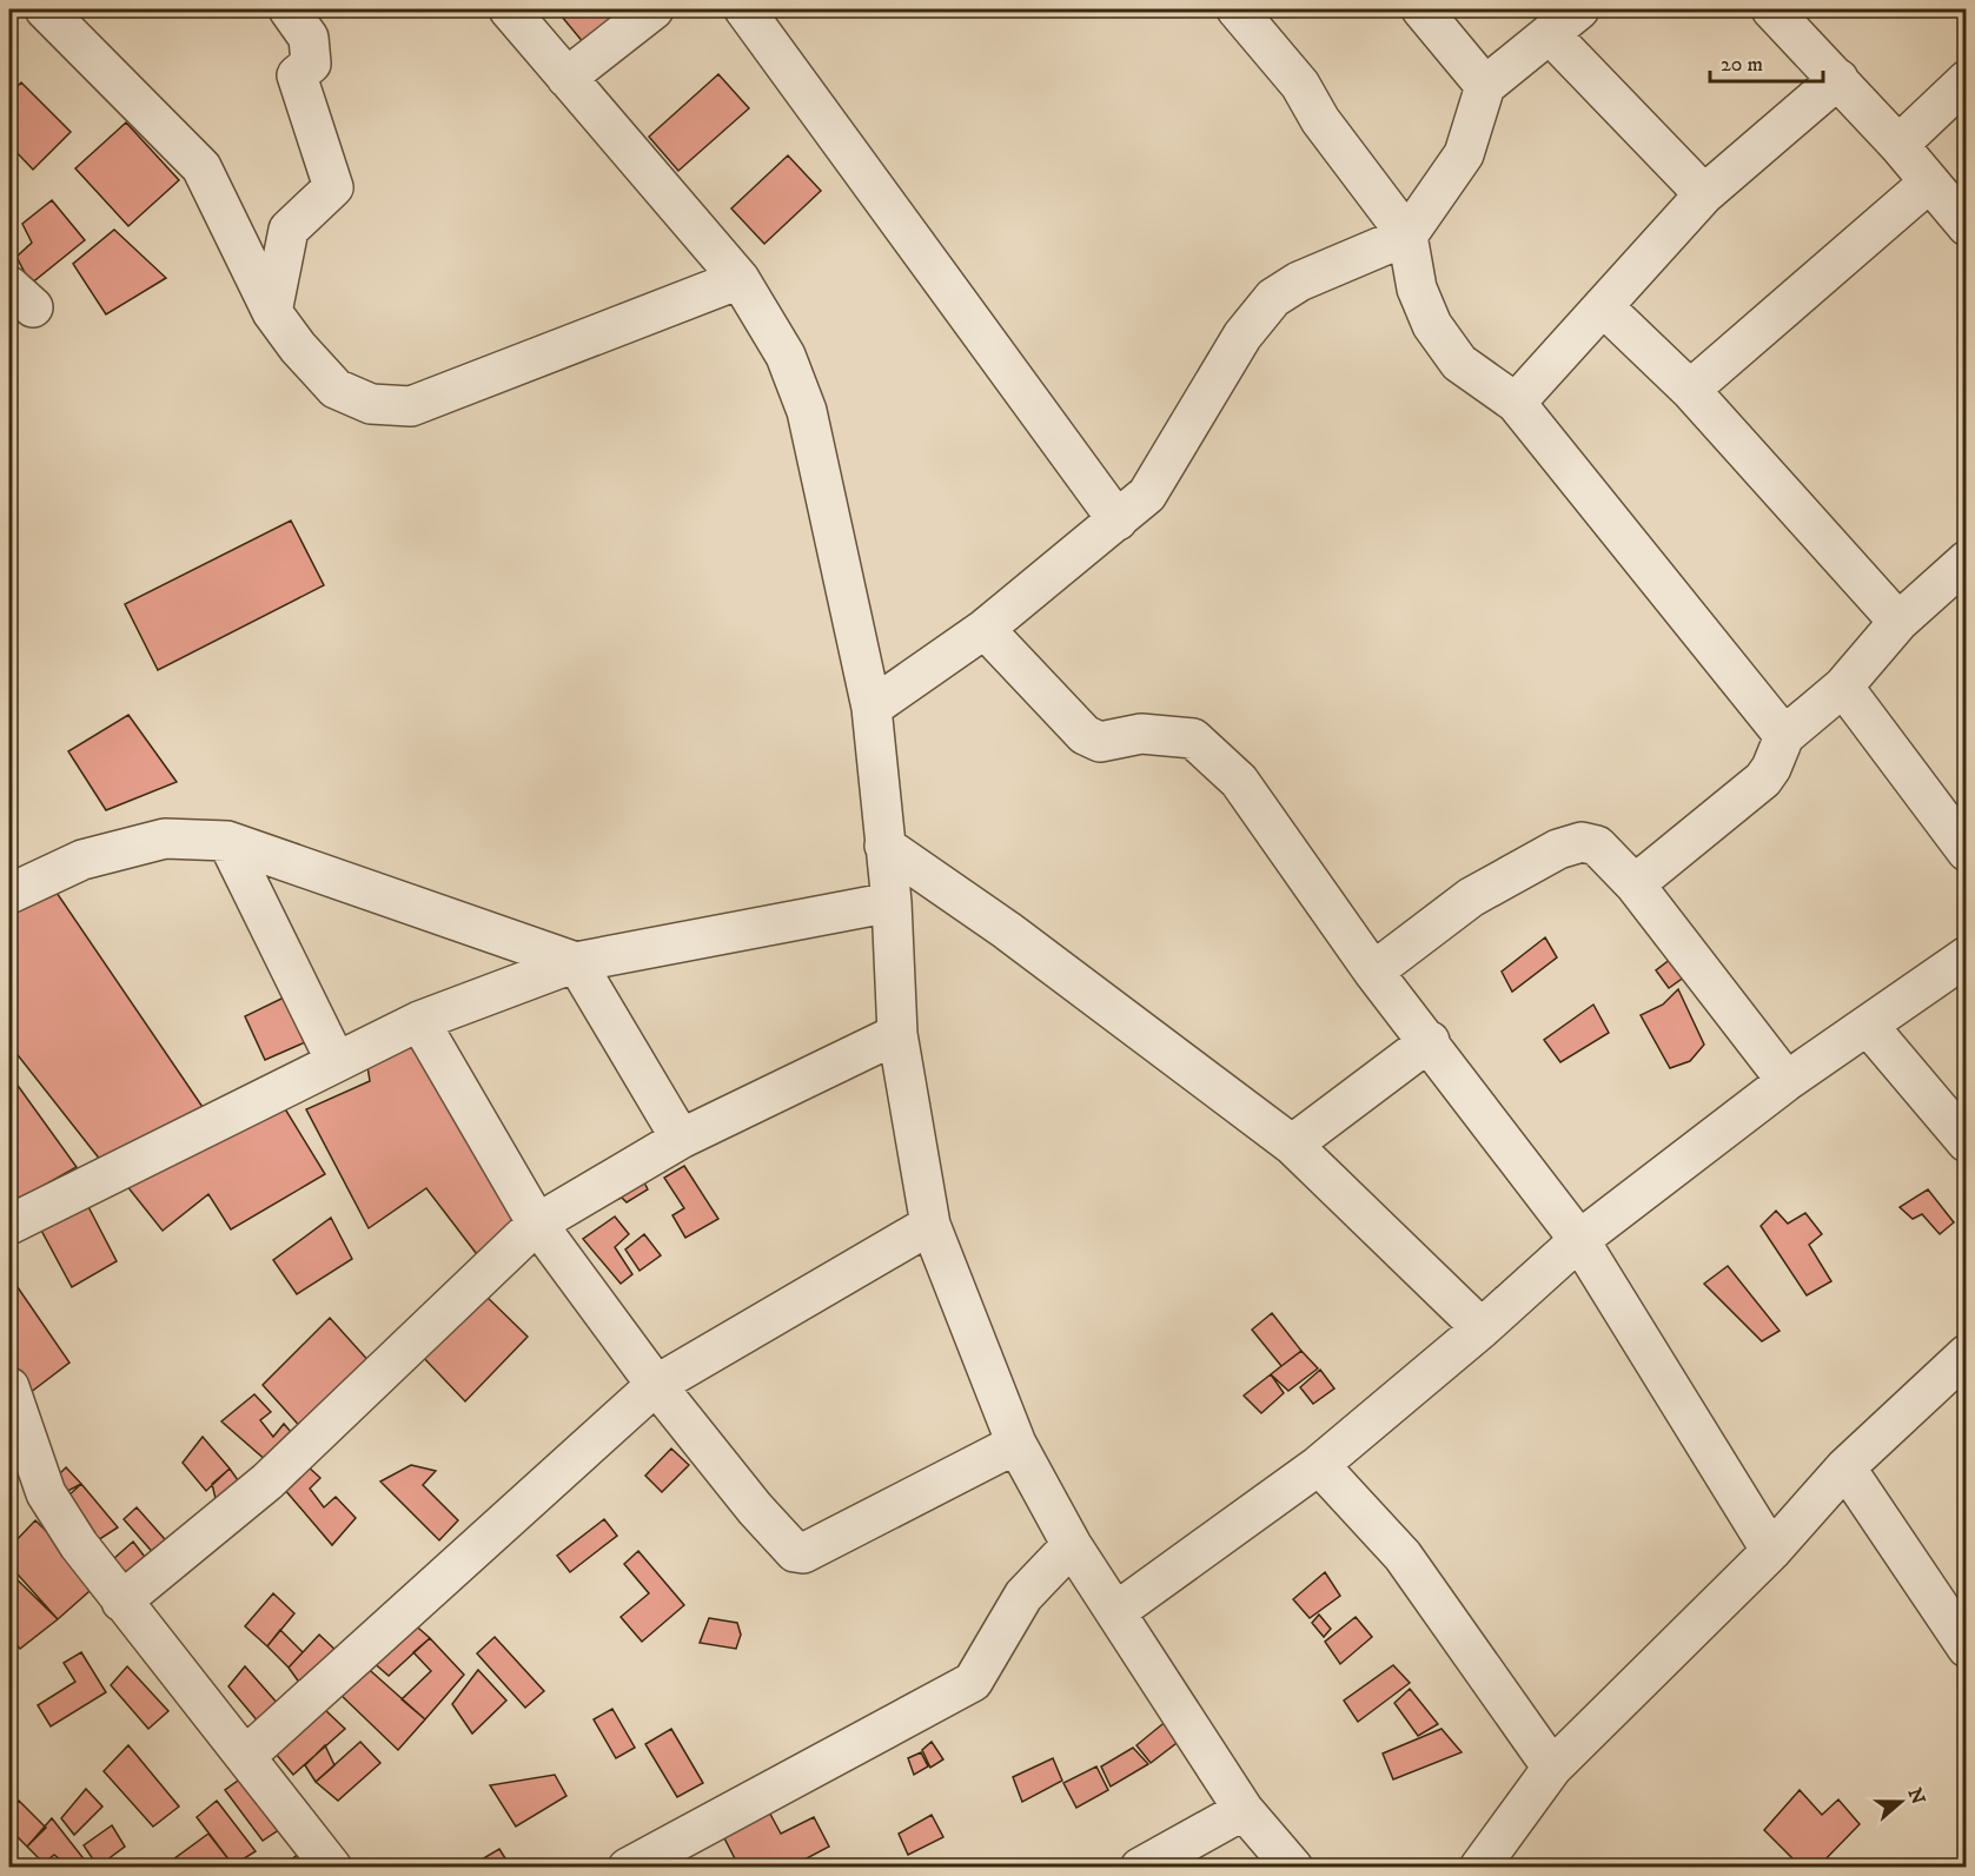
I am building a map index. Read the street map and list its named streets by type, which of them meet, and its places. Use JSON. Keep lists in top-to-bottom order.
{
  "scale_bar": "20 m",
  "north": "right"
}
